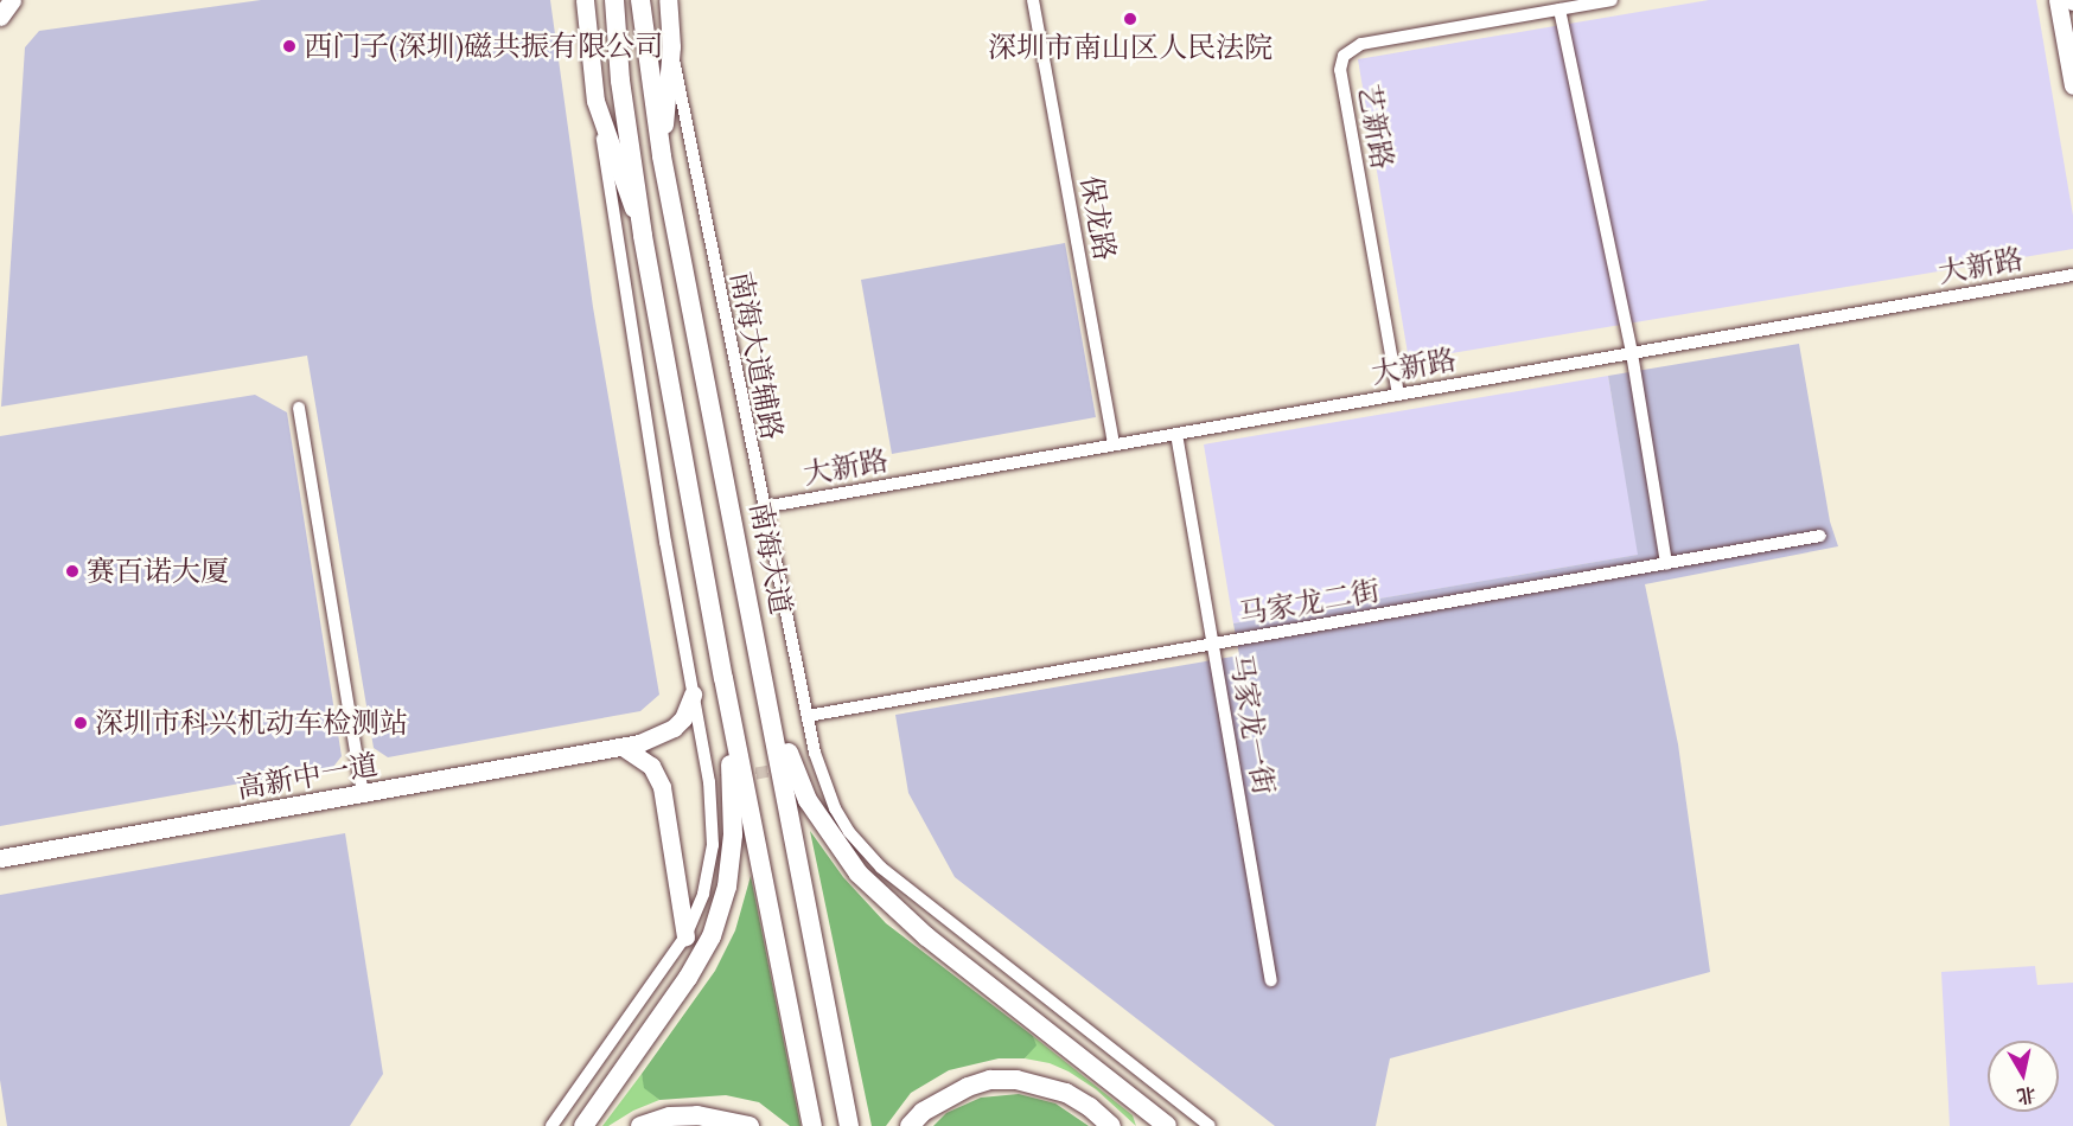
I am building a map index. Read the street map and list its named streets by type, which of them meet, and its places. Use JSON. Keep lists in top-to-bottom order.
{
  "streets": {
    "main road": ["南海大道"],
    "street": [
      "艺新路",
      "保龙路",
      "大新路",
      "南海大道辅路",
      "马家龙二街",
      "马家龙一街",
      "高新中一道"
    ]
  },
  "crossings": [
    ["艺新路", "大新路"],
    ["保龙路", "大新路"],
    ["大新路", "南海大道辅路"],
    ["大新路", "马家龙一街"],
    ["南海大道辅路", "马家龙二街"],
    ["马家龙二街", "马家龙一街"]
  ],
  "places": [
    "深圳市南山区人民法院",
    "西门子(深圳)磁共振有限公司",
    "赛百诺大厦",
    "深圳市科兴机动车检测站"
  ],
  "north": "bottom"
}
